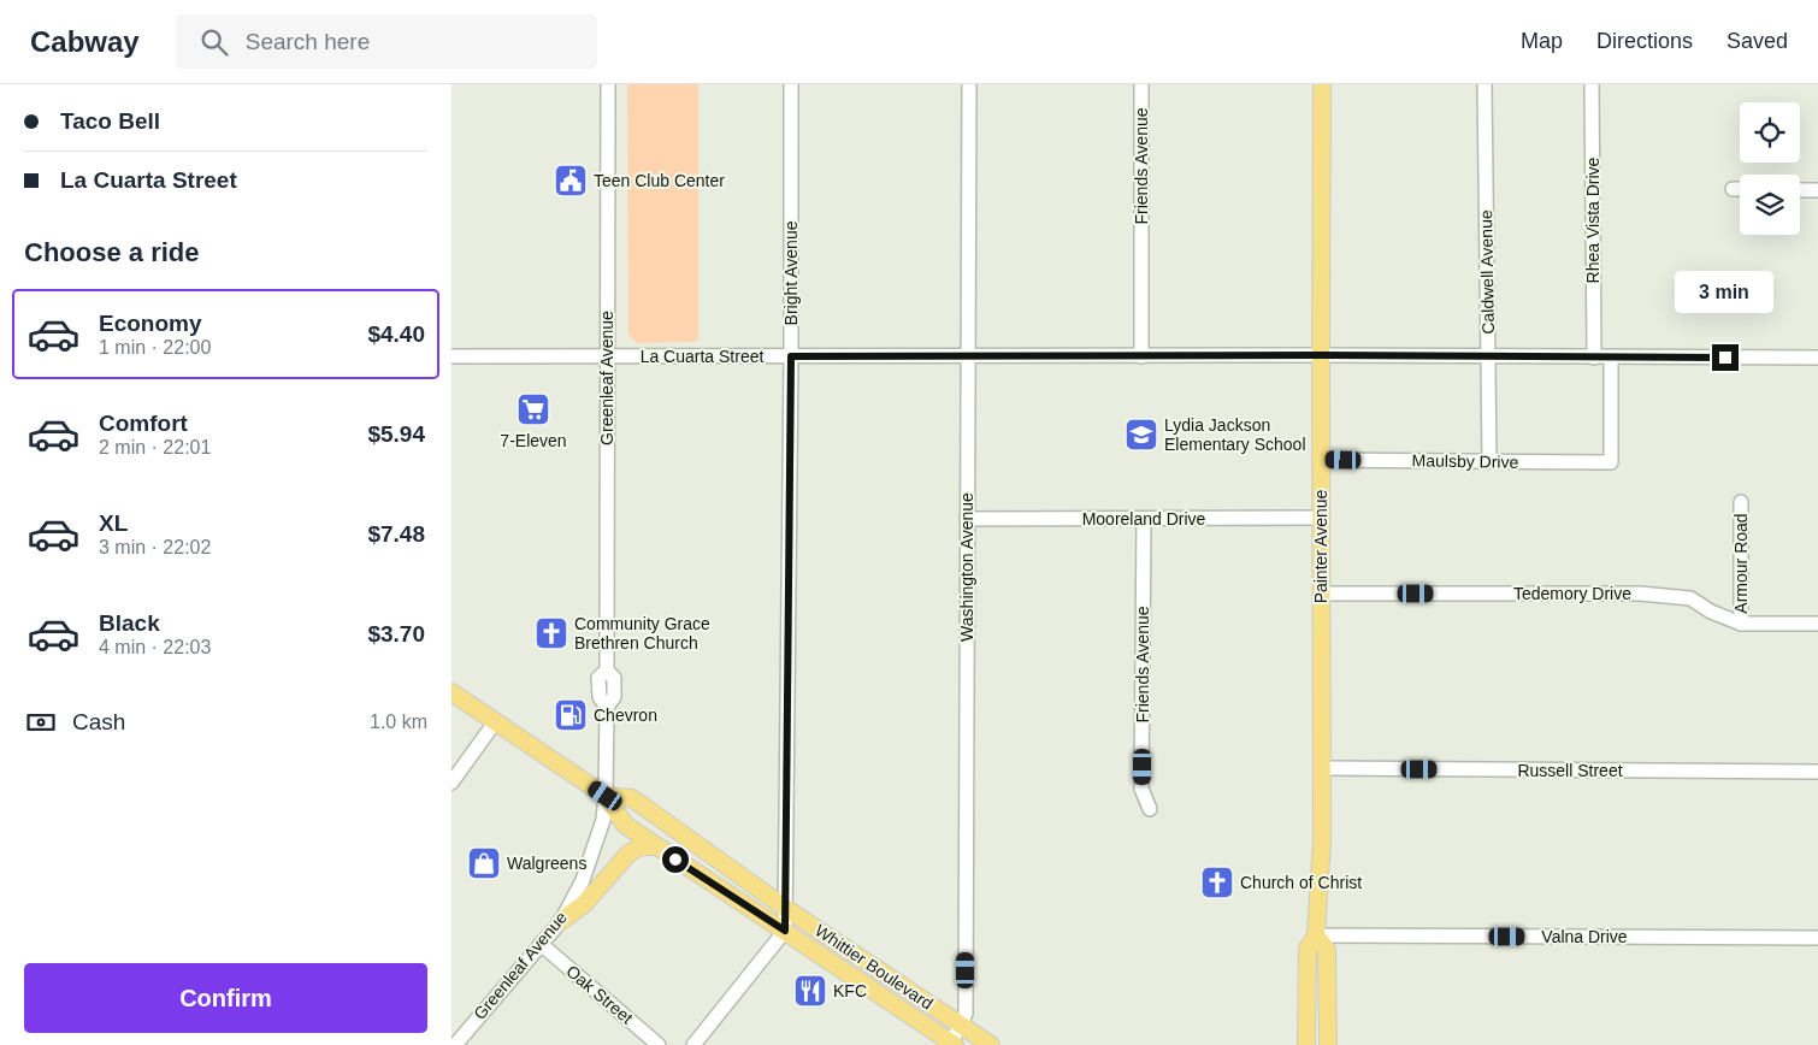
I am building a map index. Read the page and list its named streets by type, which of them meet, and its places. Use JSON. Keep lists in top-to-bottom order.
{
  "streets": {
    "main road": ["Painter Avenue", "Whittier Boulevard"],
    "street": [
      "Friends Avenue",
      "Rhea Vista Drive",
      "Caldwell Avenue",
      "Bright Avenue",
      "La Cuarta Street",
      "Greenleaf Avenue",
      "Maulsby Drive",
      "Mooreland Drive",
      "Armour Road",
      "Washington Avenue",
      "Tedemory Drive",
      "Russell Street",
      "Valna Drive",
      "Oak Street"
    ]
  },
  "crossings": [
    ["Friends Avenue", "La Cuarta Street"],
    ["Friends Avenue", "Mooreland Drive"],
    ["Rhea Vista Drive", "La Cuarta Street"],
    ["Caldwell Avenue", "La Cuarta Street"],
    ["Caldwell Avenue", "Maulsby Drive"],
    ["Bright Avenue", "La Cuarta Street"],
    ["Bright Avenue", "Whittier Boulevard"],
    ["La Cuarta Street", "Greenleaf Avenue"],
    ["La Cuarta Street", "Maulsby Drive"],
    ["La Cuarta Street", "Painter Avenue"],
    ["La Cuarta Street", "Washington Avenue"],
    ["Greenleaf Avenue", "Whittier Boulevard"],
    ["Greenleaf Avenue", "Oak Street"],
    ["Maulsby Drive", "Painter Avenue"],
    ["Mooreland Drive", "Painter Avenue"],
    ["Mooreland Drive", "Washington Avenue"],
    ["Painter Avenue", "Tedemory Drive"],
    ["Painter Avenue", "Russell Street"],
    ["Painter Avenue", "Valna Drive"],
    ["Armour Road", "Tedemory Drive"],
    ["Washington Avenue", "Whittier Boulevard"]
  ],
  "places": {
    "public building": ["Teen Club Center"],
    "supermarket": ["7-Eleven"],
    "school or university": ["Lydia Jackson Elementary School"],
    "church": ["Community Grace Brethren Church", "Church of Christ"],
    "fuel station": ["Chevron"],
    "shop": ["Walgreens"],
    "restaurant": ["KFC"]
  },
  "page": {
    "header": "Cabway",
    "search": "Search here",
    "nav": ["Map", "Directions", "Saved"],
    "banner": ["Taco Bell", "La Cuarta Street"],
    "heading": "Choose a ride",
    "bubble": "3 min",
    "list": [
      {
        "name": "Economy",
        "note": "1 min · 22:00",
        "value": "$4.40"
      },
      {
        "name": "Comfort",
        "note": "2 min · 22:01",
        "value": "$5.94"
      },
      {
        "name": "XL",
        "note": "3 min · 22:02",
        "value": "$7.48"
      },
      {
        "name": "Black",
        "note": "4 min · 22:03",
        "value": "$3.70"
      }
    ],
    "pay": ["Cash", "1.0 km"],
    "buttons": "Confirm"
  }
}
